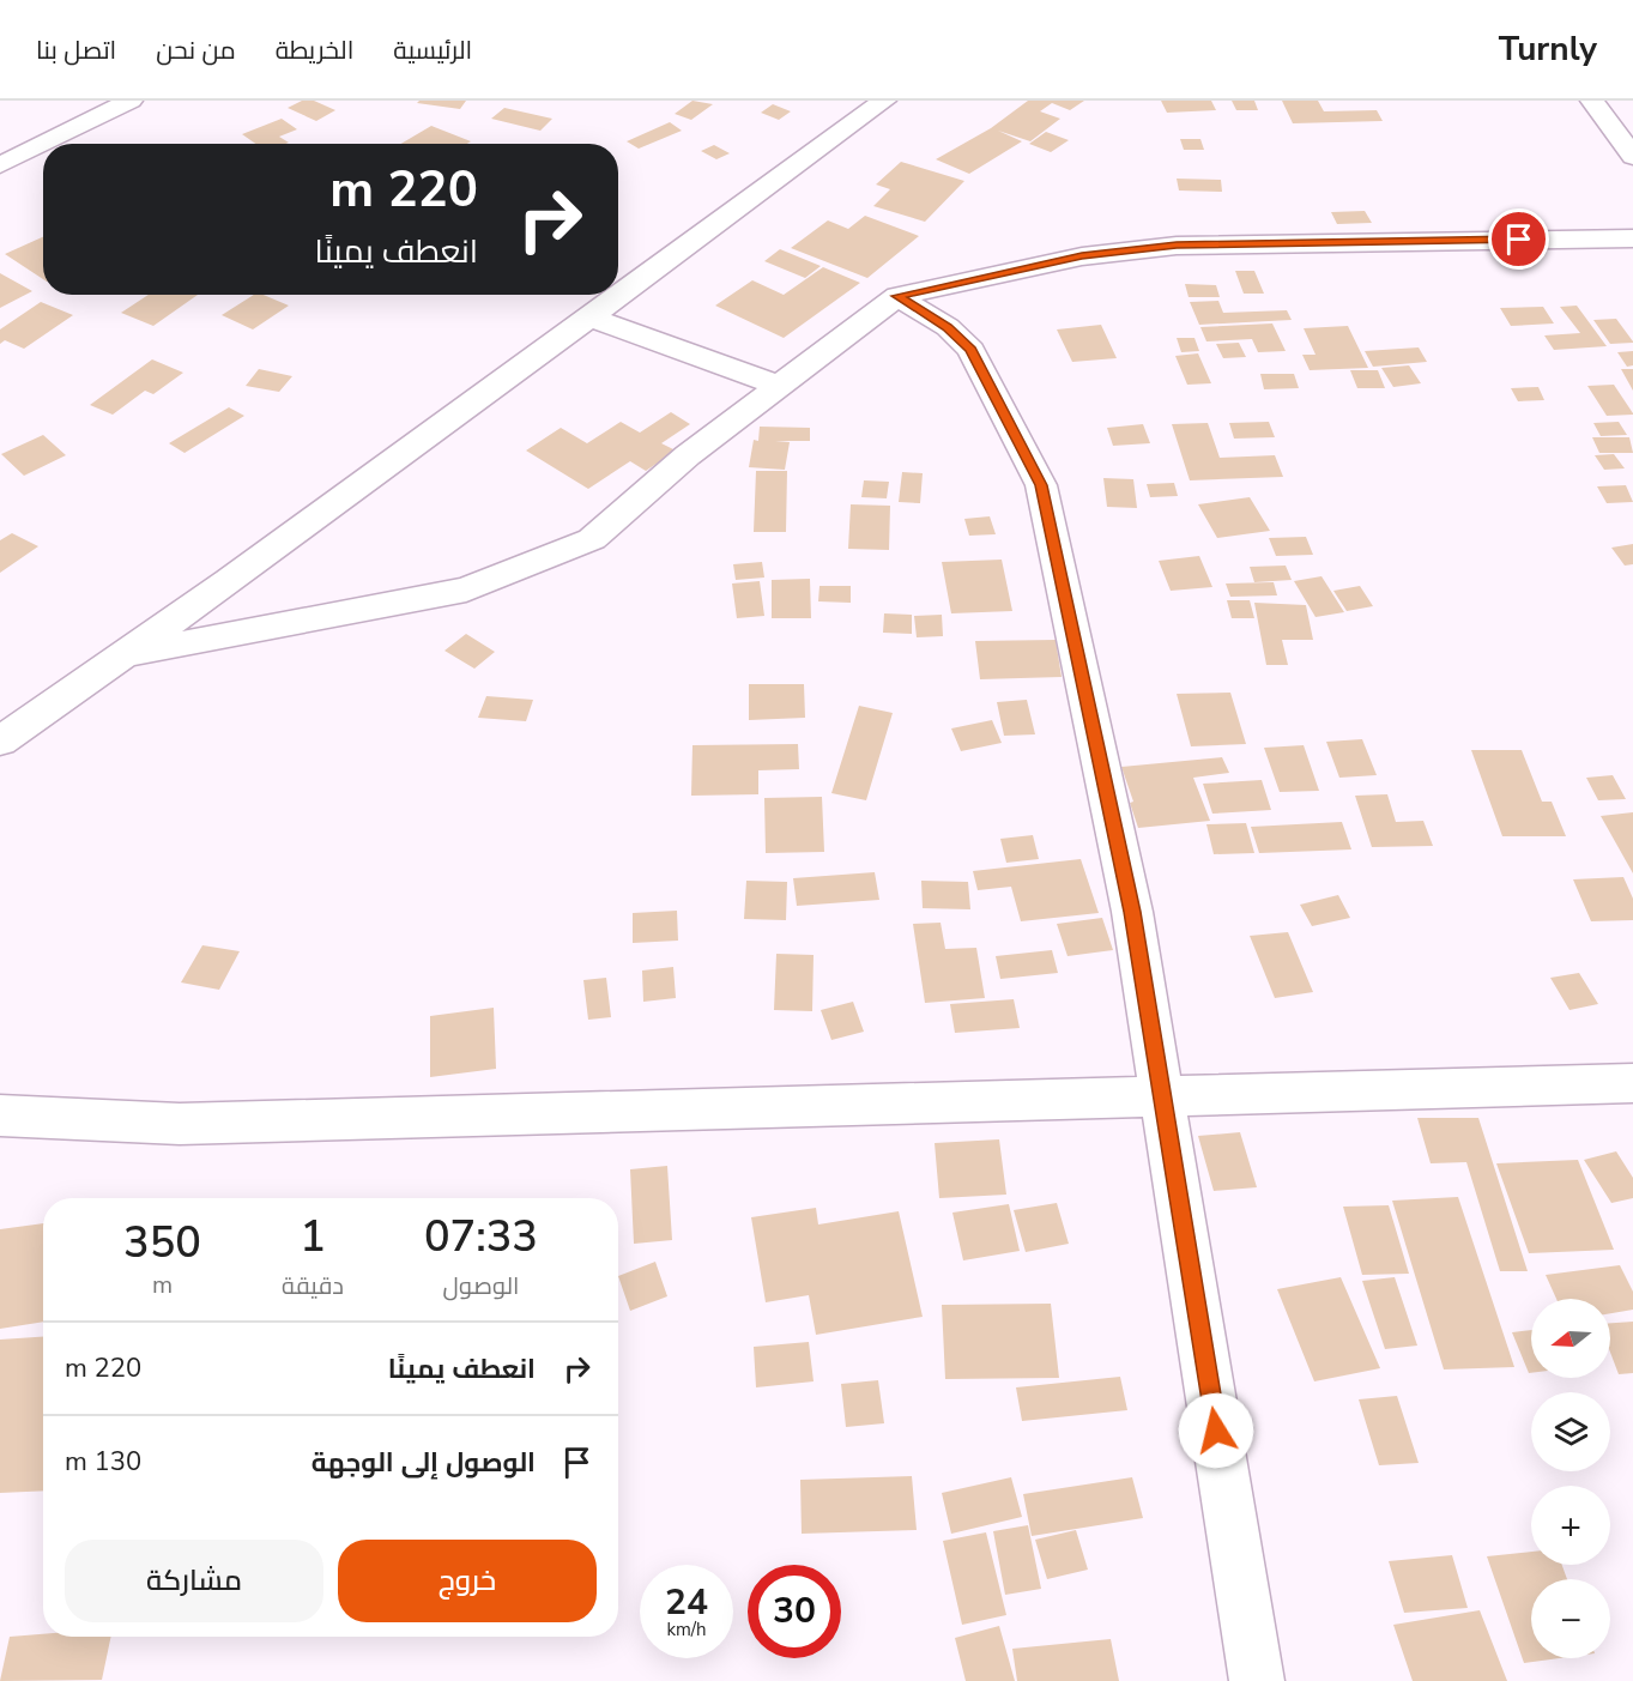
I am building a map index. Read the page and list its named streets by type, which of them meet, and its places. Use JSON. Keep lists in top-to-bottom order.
{
  "north": "left",
  "page": {
    "header": "Turnly",
    "nav": [
      "الرئيسية",
      "الخريطة",
      "من نحن",
      "اتصل بنا"
    ],
    "turn": ["220 m", "انعطف يمينًا"],
    "eta": [
      "07:33",
      "الوصول",
      "1",
      "دقيقة",
      "350",
      "m"
    ],
    "map_buttons": ["+", "−"],
    "list": [
      {
        "name": "انعطف يمينًا",
        "value": "220 m"
      },
      {
        "name": "الوصول إلى الوجهة",
        "value": "130 m"
      }
    ],
    "buttons": ["خروج", "مشاركة"],
    "speed": "24 km/h",
    "limit": "30"
  }
}
